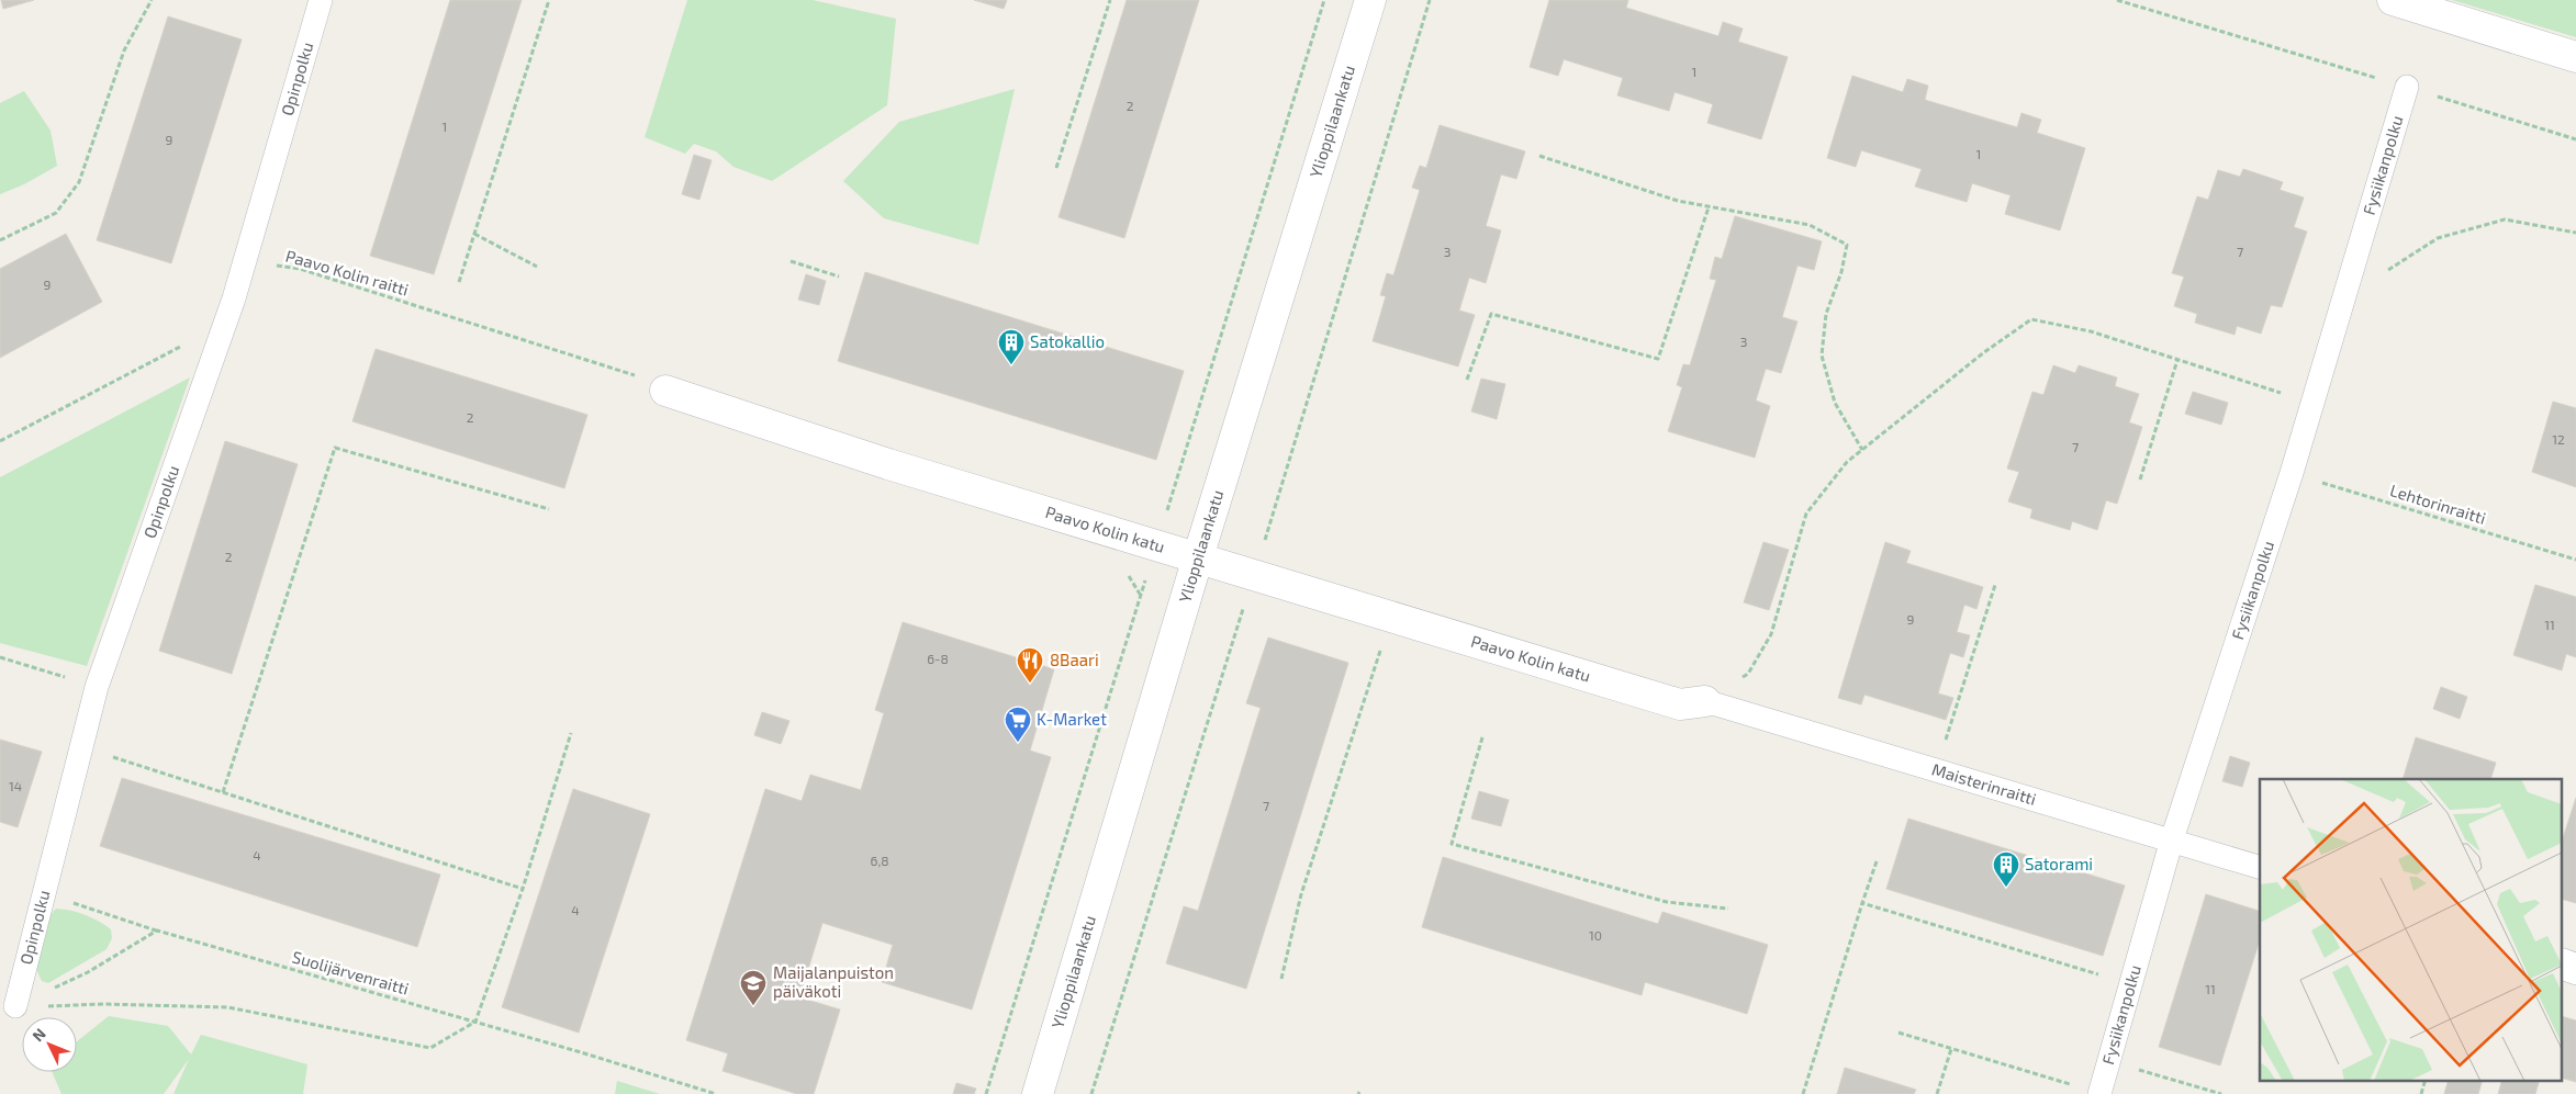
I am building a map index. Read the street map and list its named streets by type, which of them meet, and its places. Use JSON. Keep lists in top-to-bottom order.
{
  "streets": {
    "street": ["Ylioppilaankatu", "Paavo Kolin katu"],
    "lane": ["Opinpolku", "Fysiikanpolku", "Maisterinraitti"],
    "path": ["Paavo Kolin raitti", "Lehtorinraitti", "Suolijärvenraitti"]
  },
  "crossings": [
    ["Opinpolku", "Suolijärvenraitti"],
    ["Ylioppilaankatu", "Paavo Kolin katu"],
    ["Fysiikanpolku", "Lehtorinraitti"],
    ["Fysiikanpolku", "Maisterinraitti"],
    ["Paavo Kolin katu", "Maisterinraitti"]
  ],
  "places": {
    "building": ["Satokallio", "Satorami"],
    "restaurant": ["8Baari"],
    "supermarket": ["K-Market"],
    "school or university": ["Maijalanpuiston päiväkoti"]
  },
  "house_numbers": [
    "1",
    "2",
    "1",
    "9",
    "1",
    "3",
    "7",
    "9",
    "3",
    "2",
    "12",
    "7",
    "2",
    "9",
    "11",
    "6-8",
    "14",
    "7",
    "4",
    "6,8",
    "4",
    "10",
    "11"
  ],
  "north": "top left"
}
